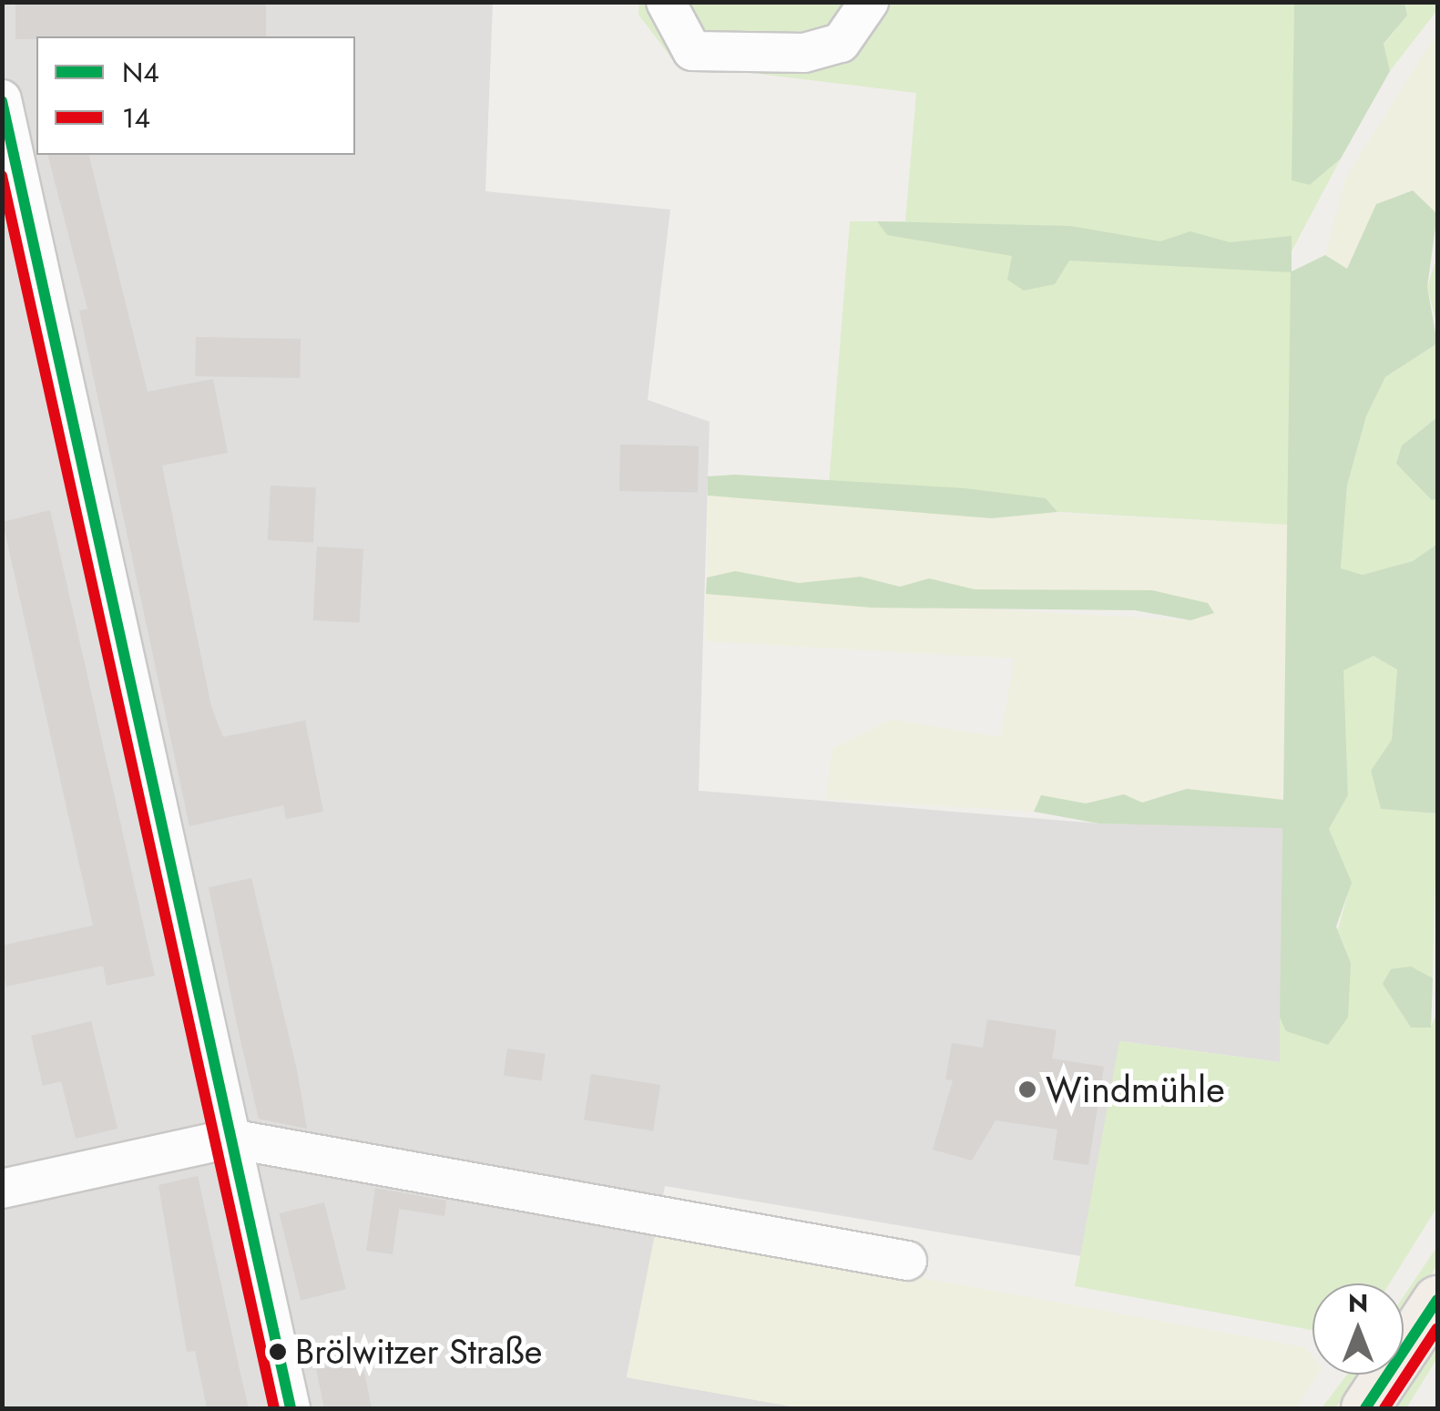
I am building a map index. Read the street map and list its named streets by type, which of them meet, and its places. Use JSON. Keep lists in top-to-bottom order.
{
  "places": ["Windmühle", "Brölwitzer Straße"],
  "lines": ["transit line N4", "transit line 14"],
  "legend": ["N4", "14"],
  "north": "top"
}
